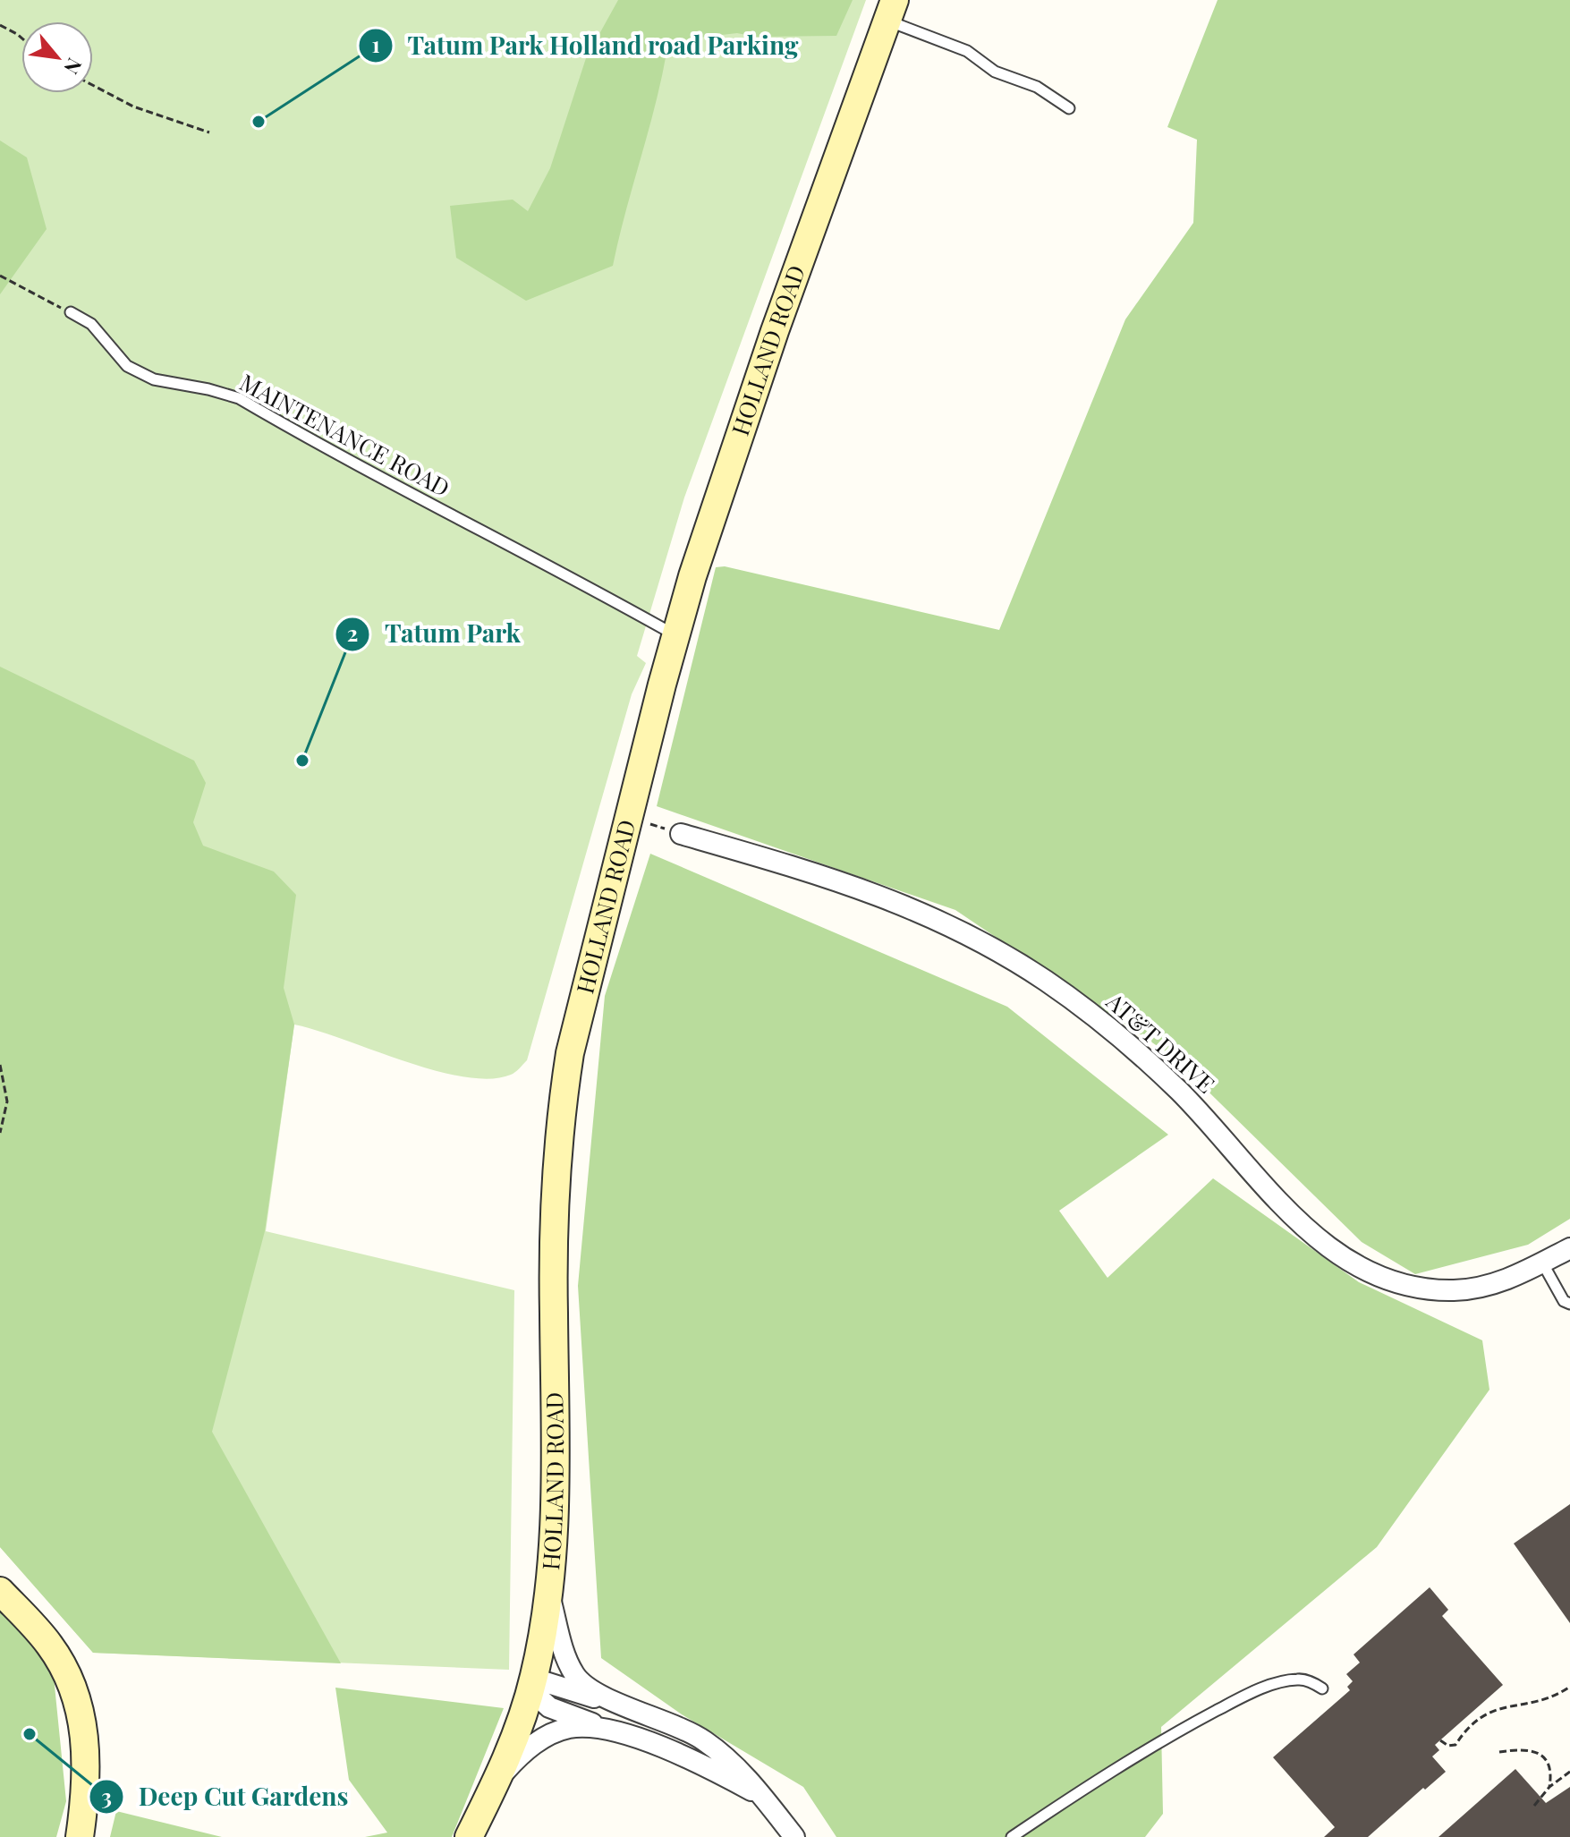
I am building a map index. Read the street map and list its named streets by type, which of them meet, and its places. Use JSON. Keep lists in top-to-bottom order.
{
  "streets": {
    "street": ["HOLLAND ROAD", "AT&T DRIVE"],
    "lane": ["MAINTENANCE ROAD"]
  },
  "crossings": [
    ["HOLLAND ROAD", "MAINTENANCE ROAD"]
  ],
  "places": ["Tatum Park Holland road Parking", "Tatum Park", "Deep Cut Gardens"],
  "north": "bottom right"
}
